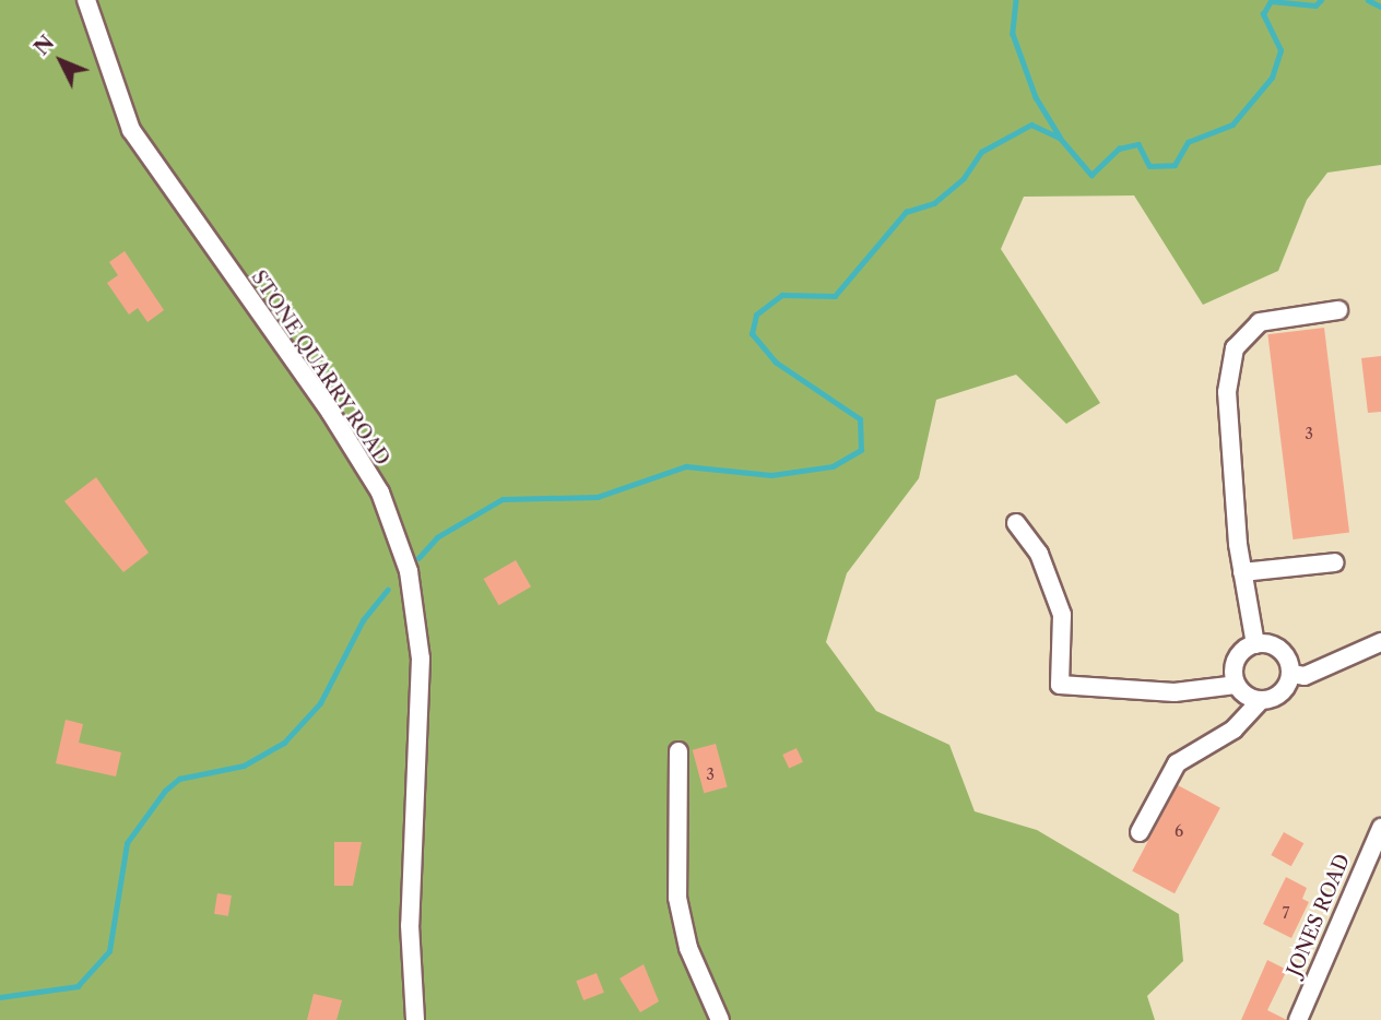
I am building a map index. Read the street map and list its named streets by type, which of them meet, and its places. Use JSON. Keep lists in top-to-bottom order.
{
  "streets": {
    "street": ["STONE QUARRY ROAD", "JONES ROAD"]
  },
  "house_numbers": [
    "3",
    "3",
    "6",
    "7"
  ],
  "north": "top left"
}
